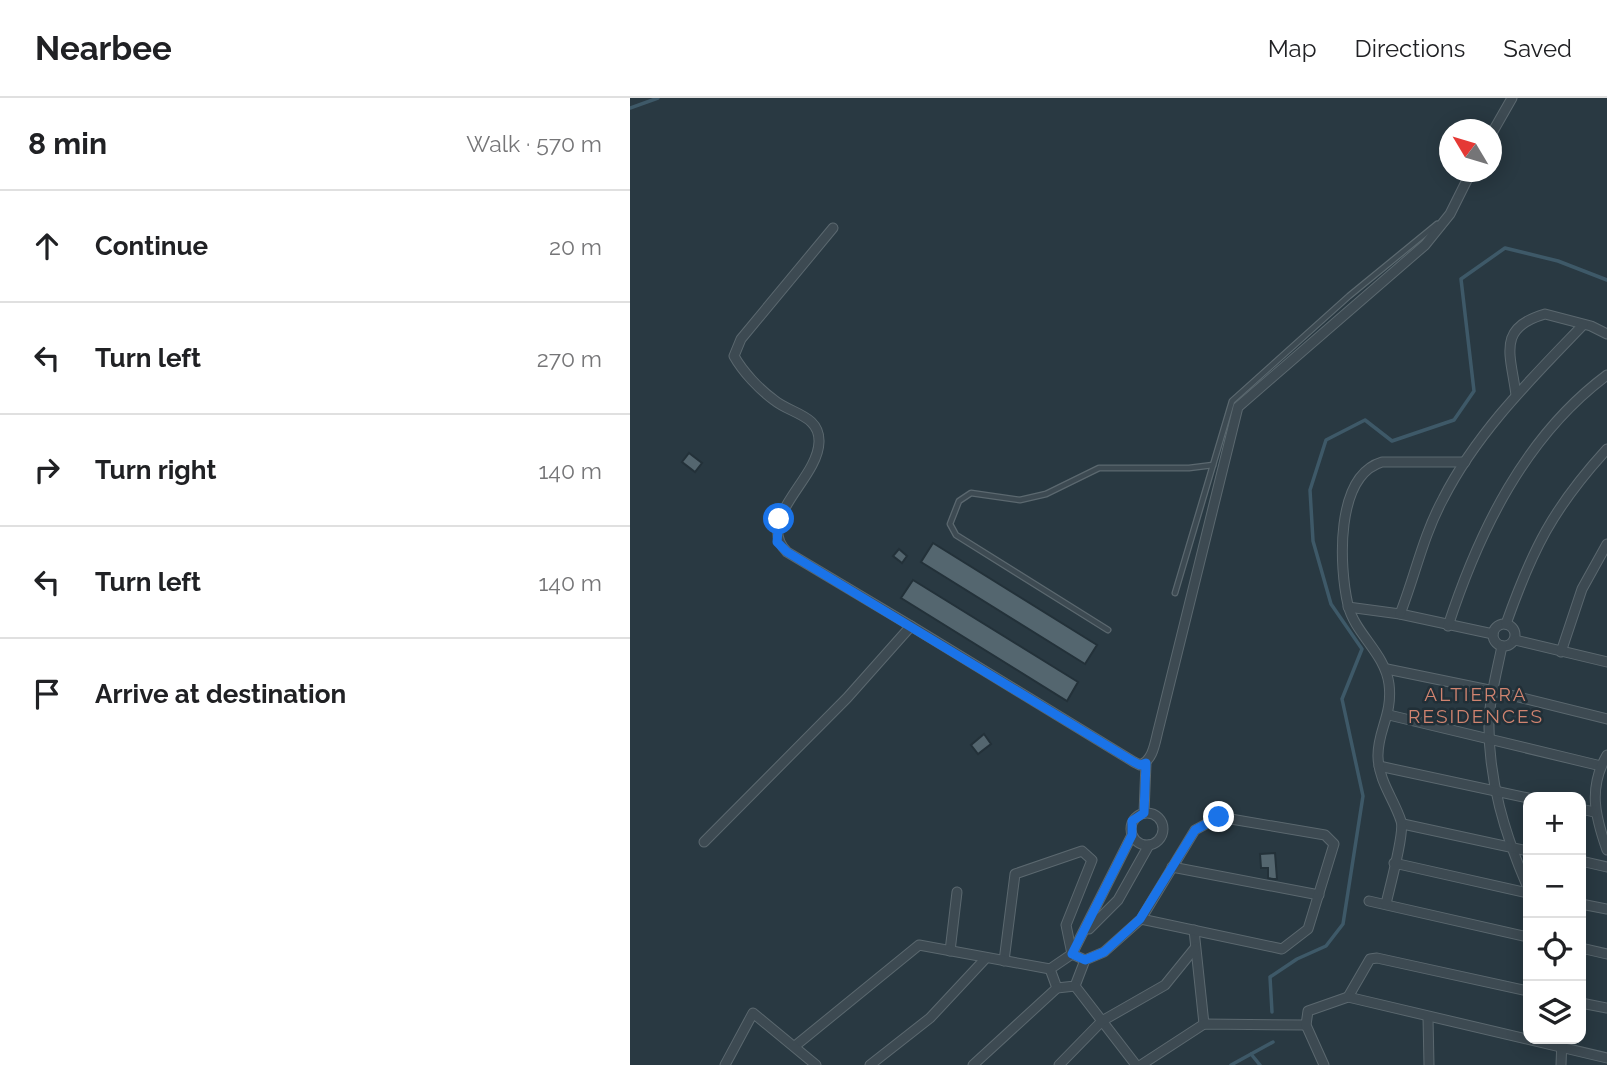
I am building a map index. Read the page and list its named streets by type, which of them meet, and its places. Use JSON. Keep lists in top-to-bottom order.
{
  "districts": ["ALTIERRA RESIDENCES"],
  "north": "top left",
  "page": {
    "header": "Nearbee",
    "nav": ["Map", "Directions", "Saved"],
    "heading": ["8 min", "Walk · 570 m"],
    "list": [
      ["Continue", "20 m"],
      ["Turn left", "270 m"],
      ["Turn right", "140 m"],
      ["Turn left", "140 m"],
      "Arrive at destination"
    ],
    "map_buttons": ["+", "−"]
  }
}
